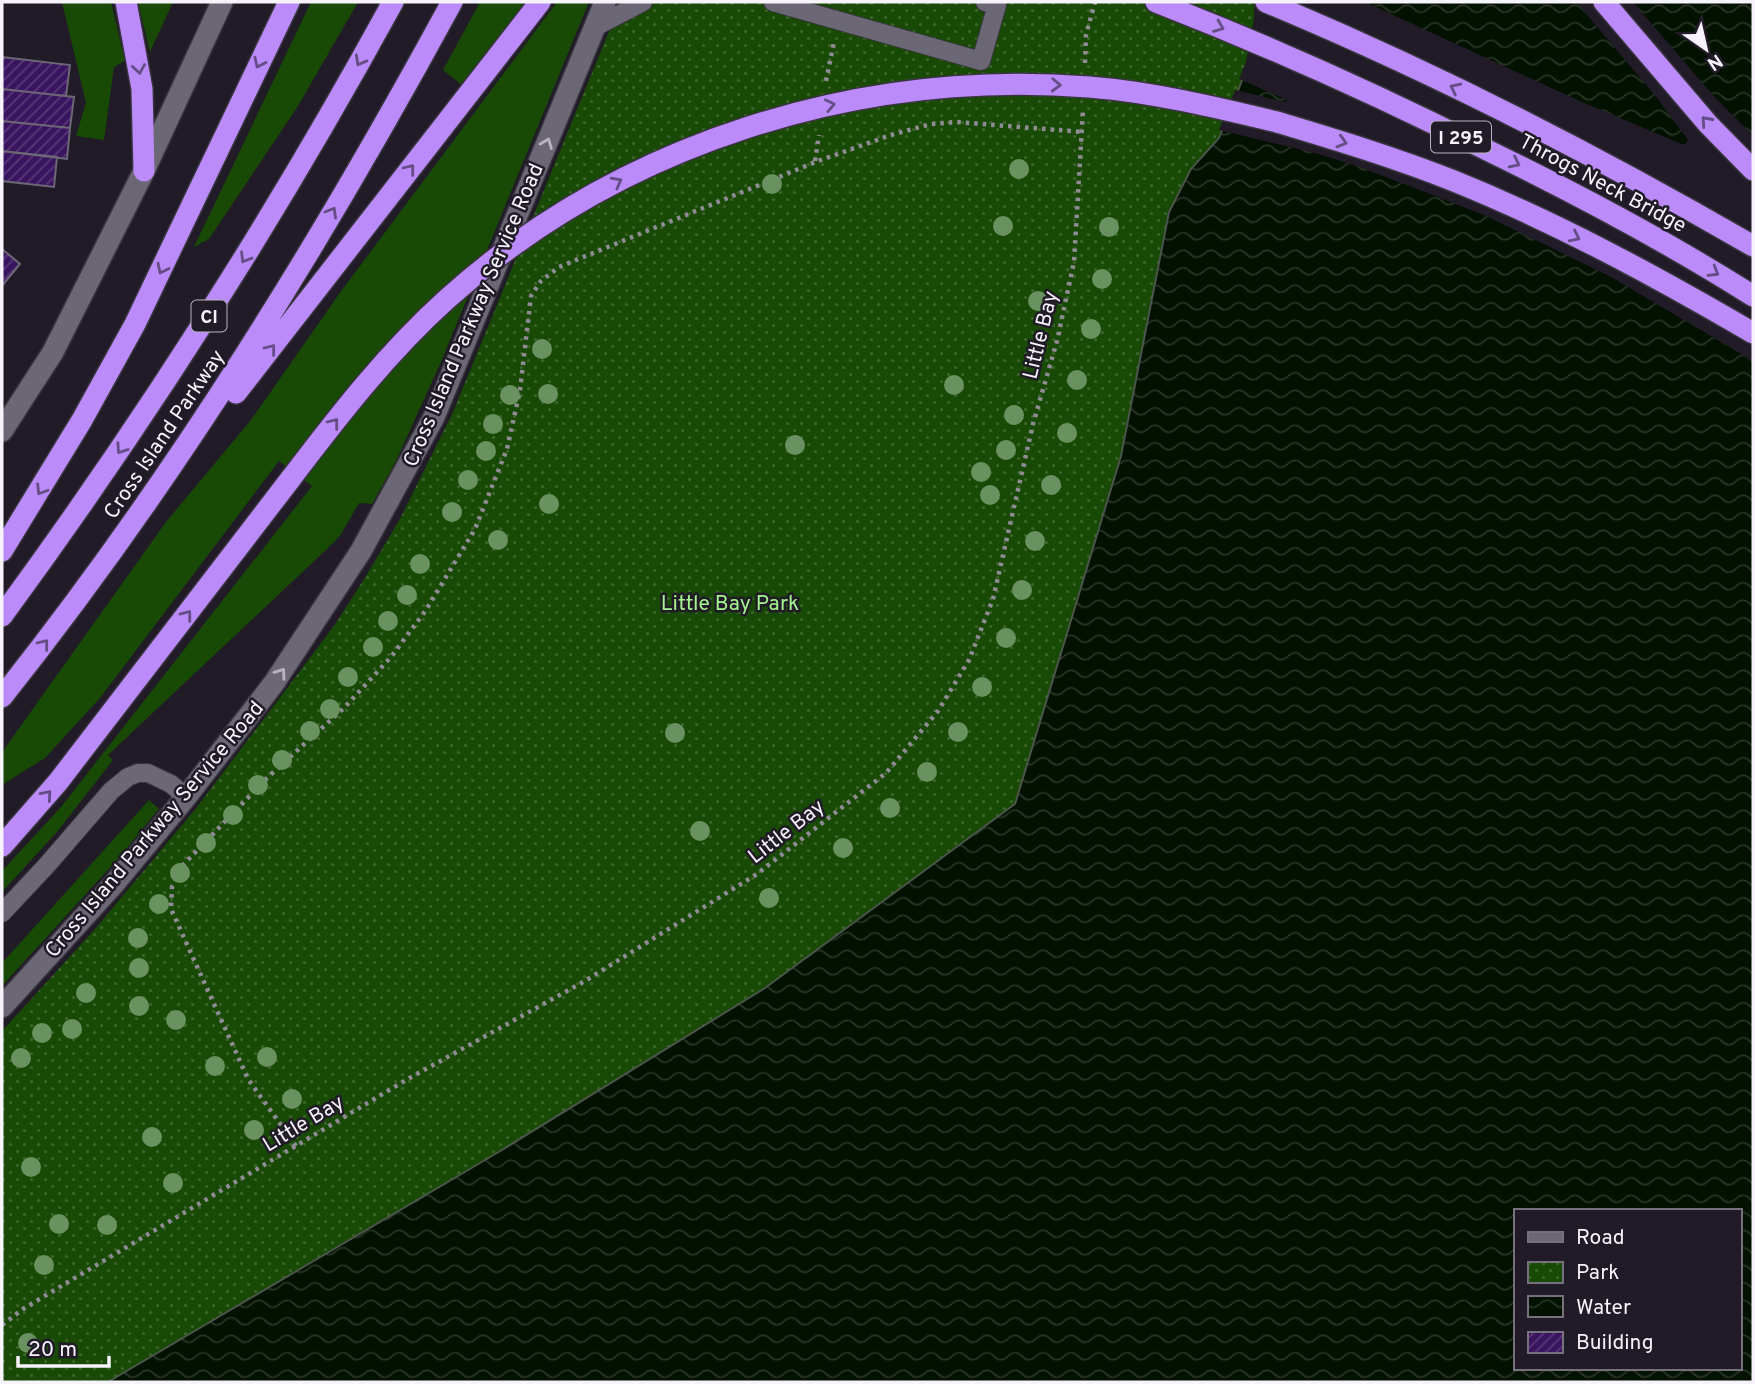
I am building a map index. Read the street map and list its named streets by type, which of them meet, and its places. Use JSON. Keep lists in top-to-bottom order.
{
  "streets": {
    "highway": [
      "I 295",
      "Throgs Neck Bridge",
      "CI",
      "Cross Island Parkway"
    ],
    "street": ["Cross Island Parkway Service Road"],
    "path": ["Little Bay"]
  },
  "one_way": ["Cross Island Parkway Service Road"],
  "parks": ["Little Bay Park"],
  "legend": [
    "Road",
    "Park",
    "Water",
    "Building"
  ],
  "scale_bar": "20 m",
  "north": "bottom right"
}
